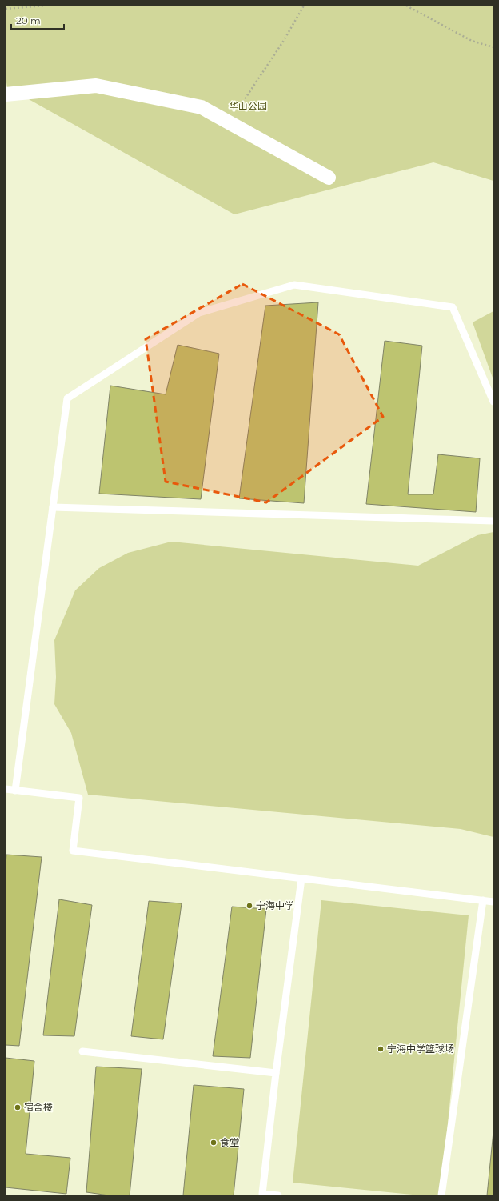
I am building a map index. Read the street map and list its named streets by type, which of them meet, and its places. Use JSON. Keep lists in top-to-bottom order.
{
  "parks": ["华山公园"],
  "places": [
    "宁海中学",
    "宁海中学篮球场",
    "宿舍楼",
    "食堂"
  ],
  "scale_bar": "20 m"
}
